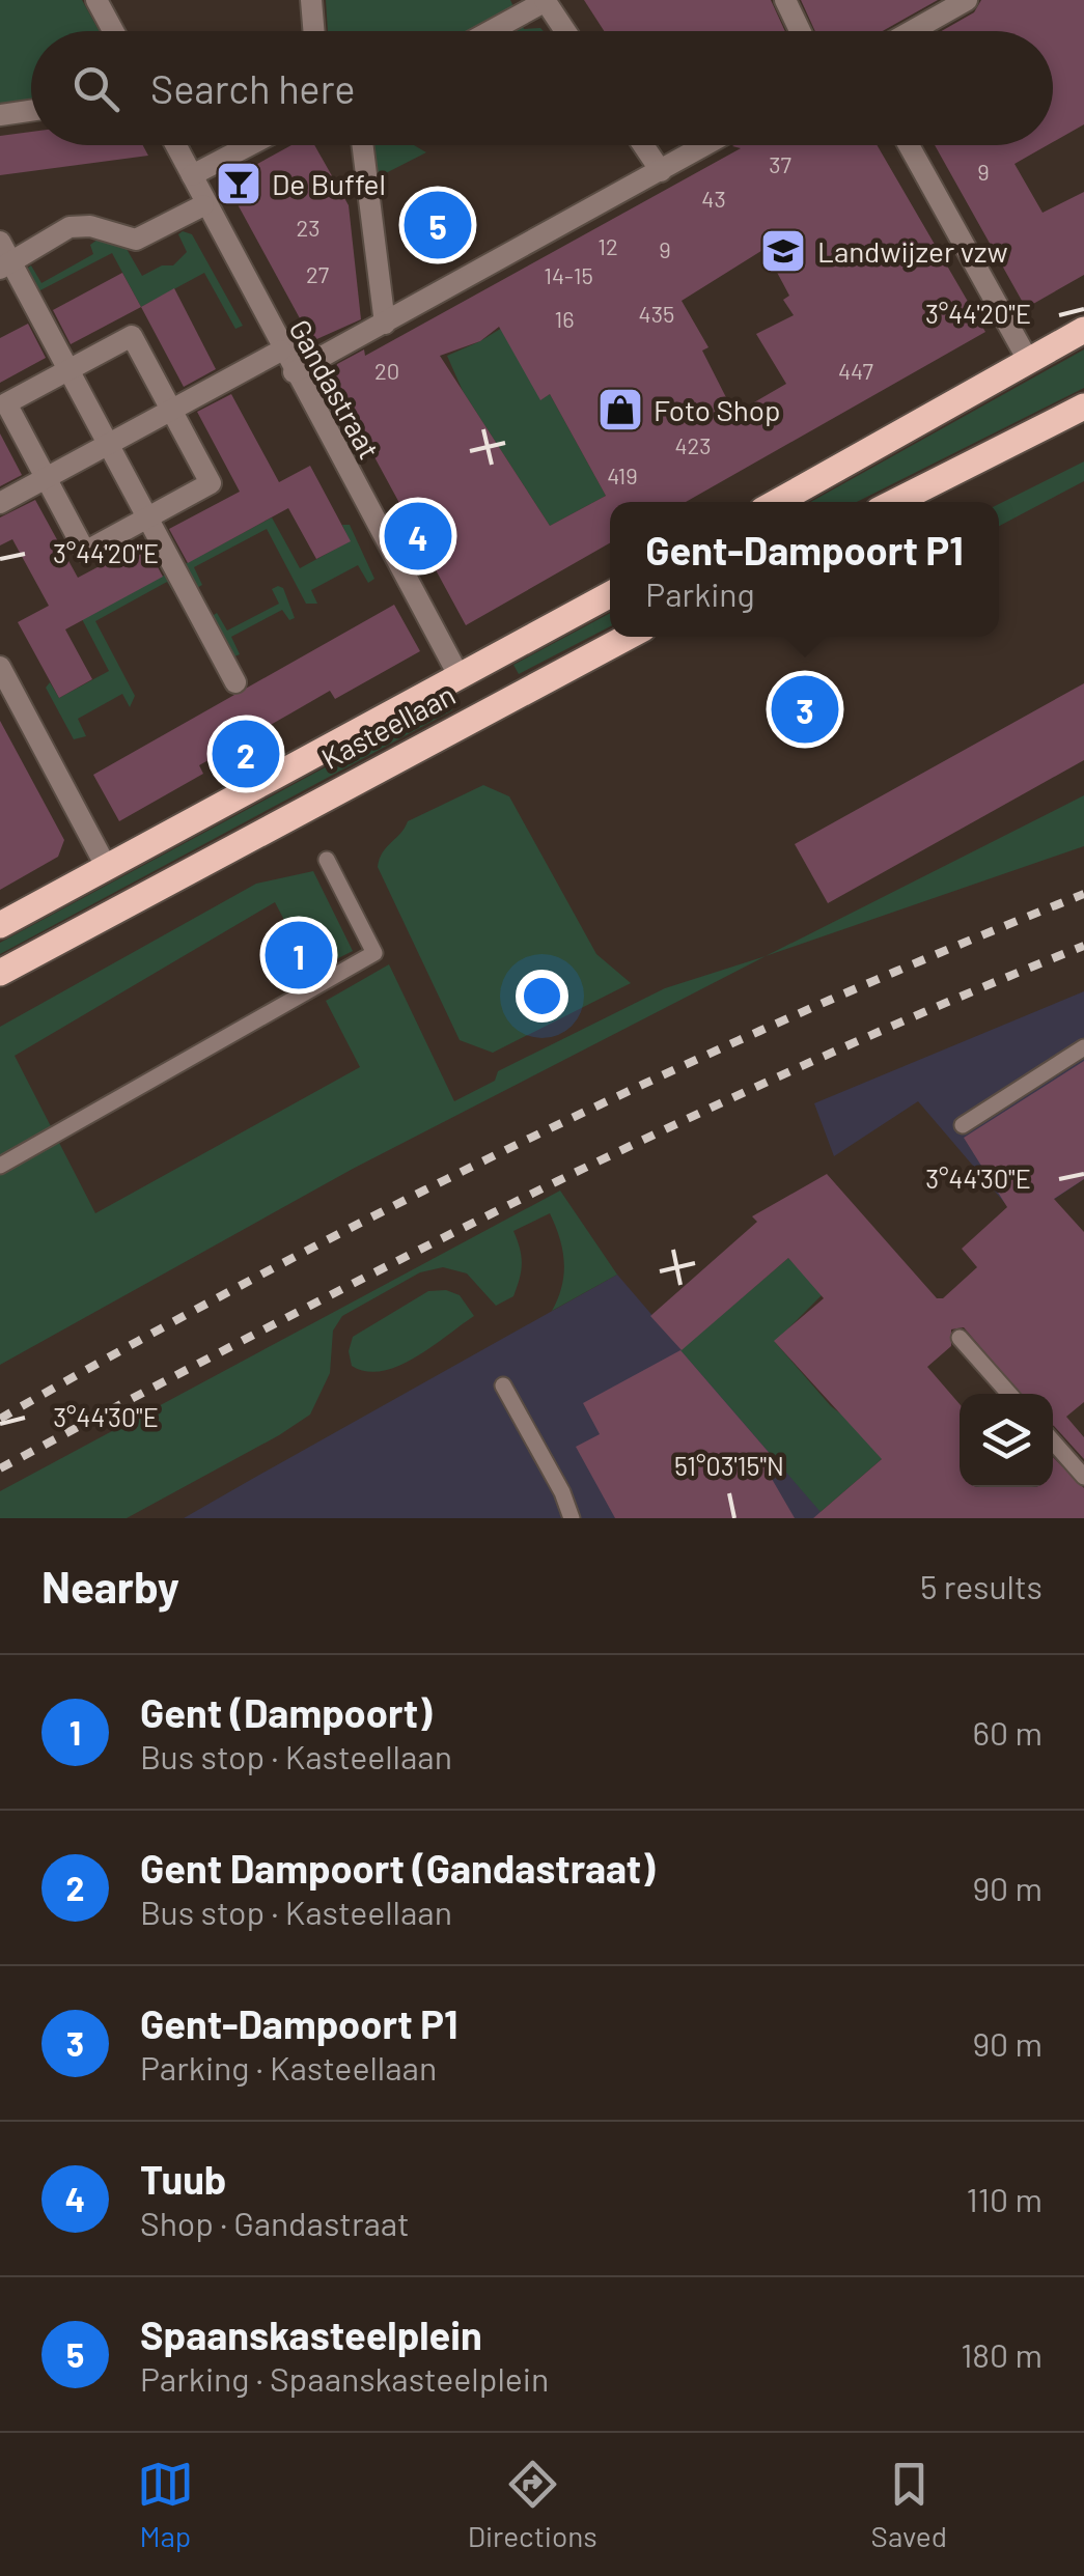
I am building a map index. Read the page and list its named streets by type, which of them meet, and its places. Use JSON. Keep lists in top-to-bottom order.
{
  "streets": {
    "main road": ["Kasteellaan"],
    "street": ["Gandastraat"]
  },
  "crossings": [
    ["Gandastraat", "Kasteellaan"]
  ],
  "places": {
    "bar": ["De Buffel"],
    "school or university": ["Landwijzer vzw"],
    "shop": ["Foto Shop"]
  },
  "house_numbers": [
    "37",
    "9",
    "43",
    "23",
    "12",
    "9",
    "27",
    "14-15",
    "435",
    "16",
    "20",
    "447",
    "423",
    "419"
  ],
  "page": {
    "search": "Search here",
    "pins": [
      "5",
      "4",
      "3",
      "2",
      "1"
    ],
    "popup": ["Gent-Dampoort P1", "Parking"],
    "heading": ["Nearby", "5 results"],
    "list": [
      {
        "mark": "1",
        "name": "Gent (Dampoort)",
        "note": "Bus stop · Kasteellaan",
        "value": "60 m"
      },
      {
        "mark": "2",
        "name": "Gent Dampoort (Gandastraat)",
        "note": "Bus stop · Kasteellaan",
        "value": "90 m"
      },
      {
        "mark": "3",
        "name": "Gent-Dampoort P1",
        "note": "Parking · Kasteellaan",
        "value": "90 m"
      },
      {
        "mark": "4",
        "name": "Tuub",
        "note": "Shop · Gandastraat",
        "value": "110 m"
      },
      {
        "mark": "5",
        "name": "Spaanskasteelplein",
        "note": "Parking · Spaanskasteelplein",
        "value": "180 m"
      }
    ],
    "nav": ["Map", "Directions", "Saved"]
  },
  "coordinates": ["3°44'20\"E", "3°44'30\"E", "51°03'15\"N"]
}
